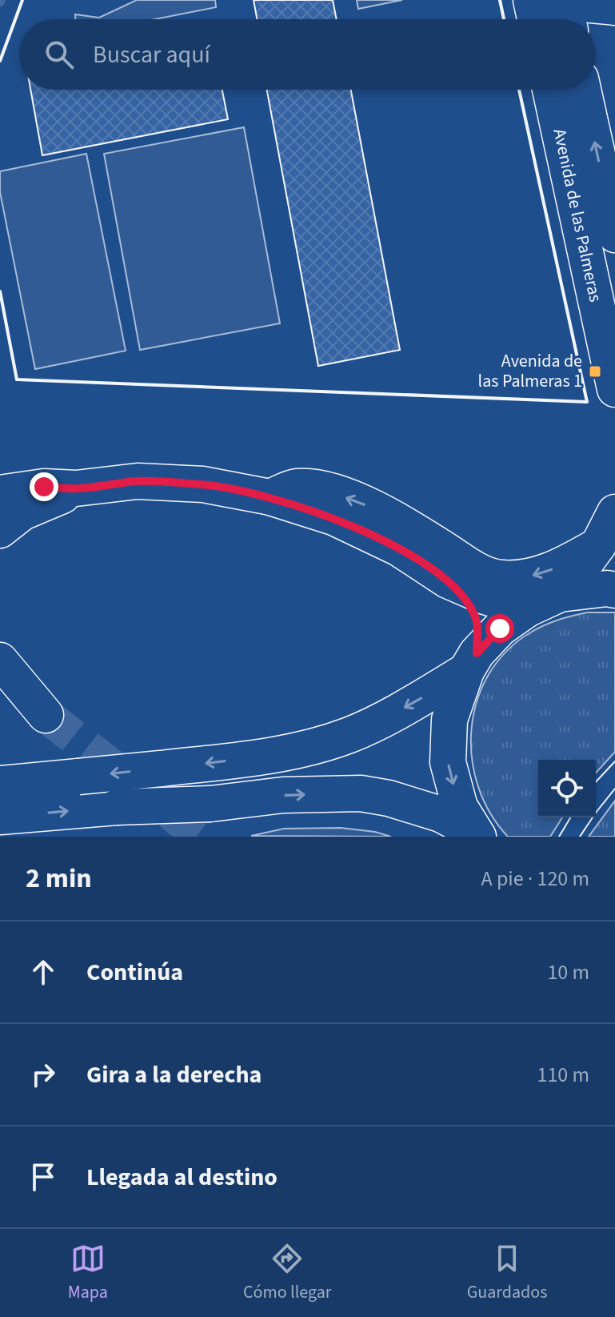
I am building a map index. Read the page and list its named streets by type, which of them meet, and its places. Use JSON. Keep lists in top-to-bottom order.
{
  "streets": {
    "main road": ["Avenida de las Palmeras"]
  },
  "places": {
    "transit": ["Avenida de las Palmeras 1"]
  },
  "page": {
    "search": "Buscar aquí",
    "heading": ["2 min", "A pie · 120 m"],
    "list": [
      ["Continúa", "10 m"],
      ["Gira a la derecha", "110 m"],
      "Llegada al destino"
    ],
    "nav": ["Mapa", "Cómo llegar", "Guardados"]
  }
}
